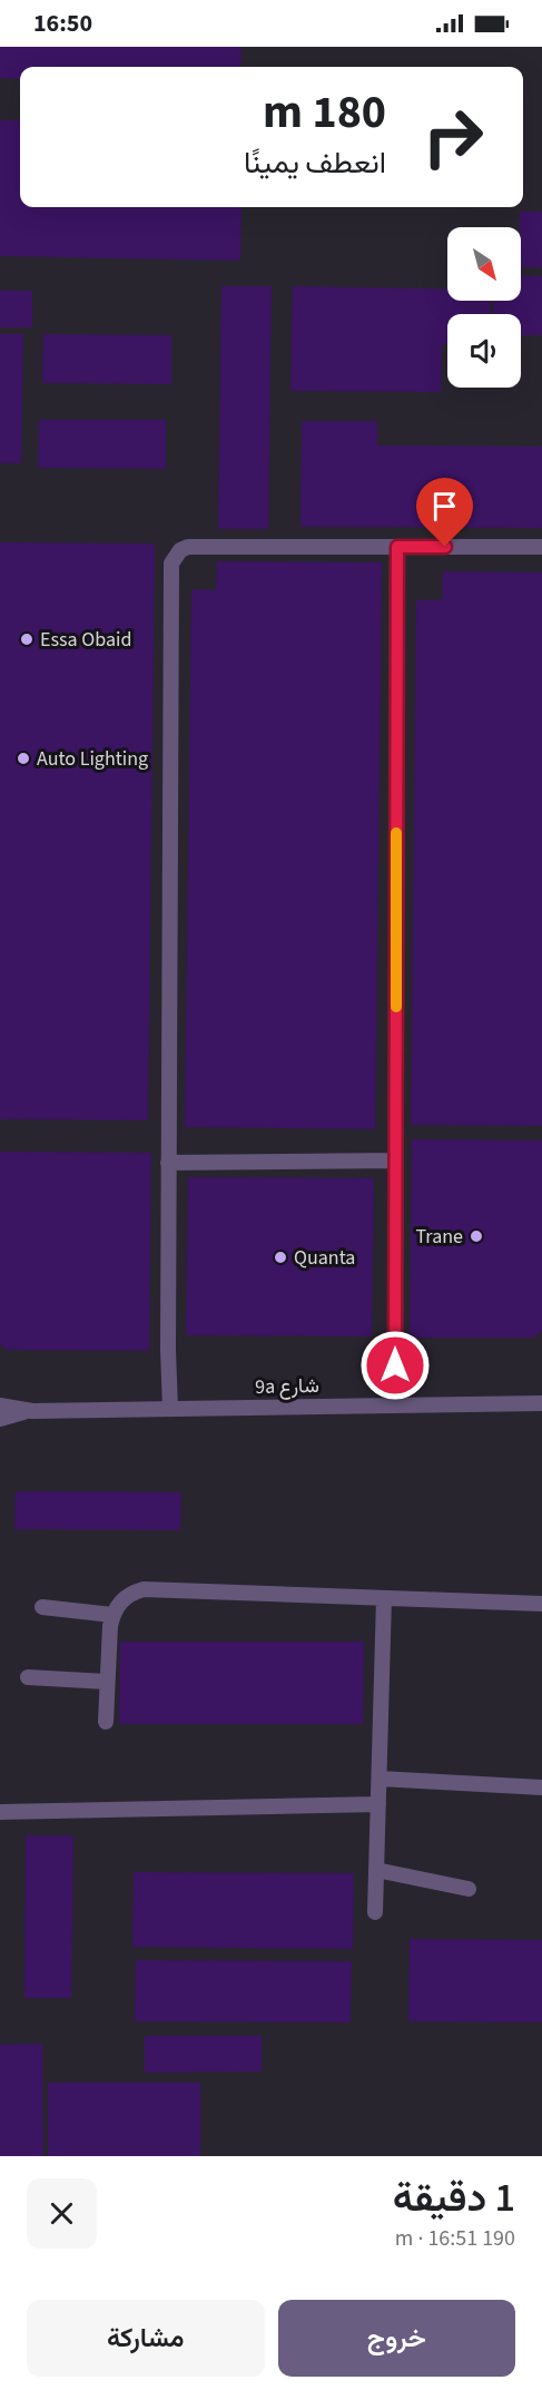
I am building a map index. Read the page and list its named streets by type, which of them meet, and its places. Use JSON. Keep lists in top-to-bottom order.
{
  "streets": {
    "lane": ["9a شارع"]
  },
  "places": [
    "Essa Obaid",
    "Auto Lighting",
    "Trane",
    "Quanta"
  ],
  "north": "bottom right",
  "page": {
    "status": "16:50",
    "turn": ["180 m", "انعطف يمينًا"],
    "heading": ["1 دقيقة", "190 m · 16:51"],
    "buttons": ["خروج", "مشاركة"]
  }
}
